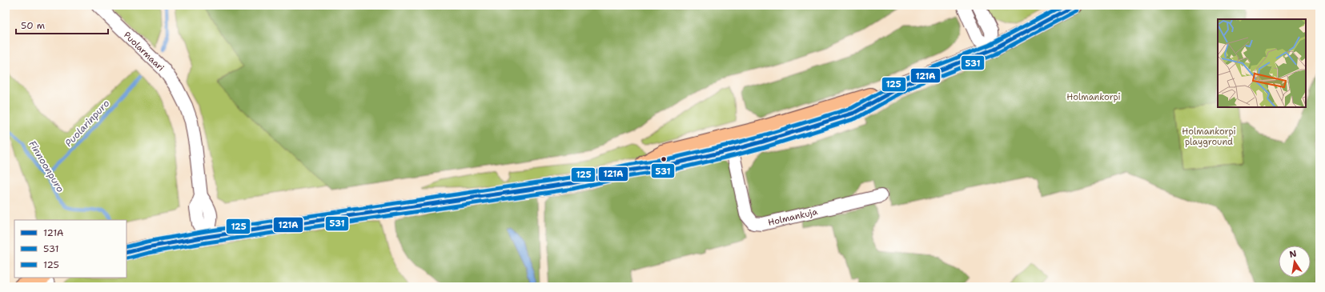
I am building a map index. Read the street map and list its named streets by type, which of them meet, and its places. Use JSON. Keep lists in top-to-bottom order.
{
  "streets": {
    "street": ["Puolarmaari", "Holmankuja"]
  },
  "water": ["Puolarinpuro", "Finnoonpuro"],
  "parks": ["Holmankorpi", "Holmankorpi playground"],
  "lines": ["transit line 121A", "transit line 125", "transit line 531"],
  "legend": ["121A", "531", "125"],
  "scale_bar": "50 m",
  "north": "top"
}
